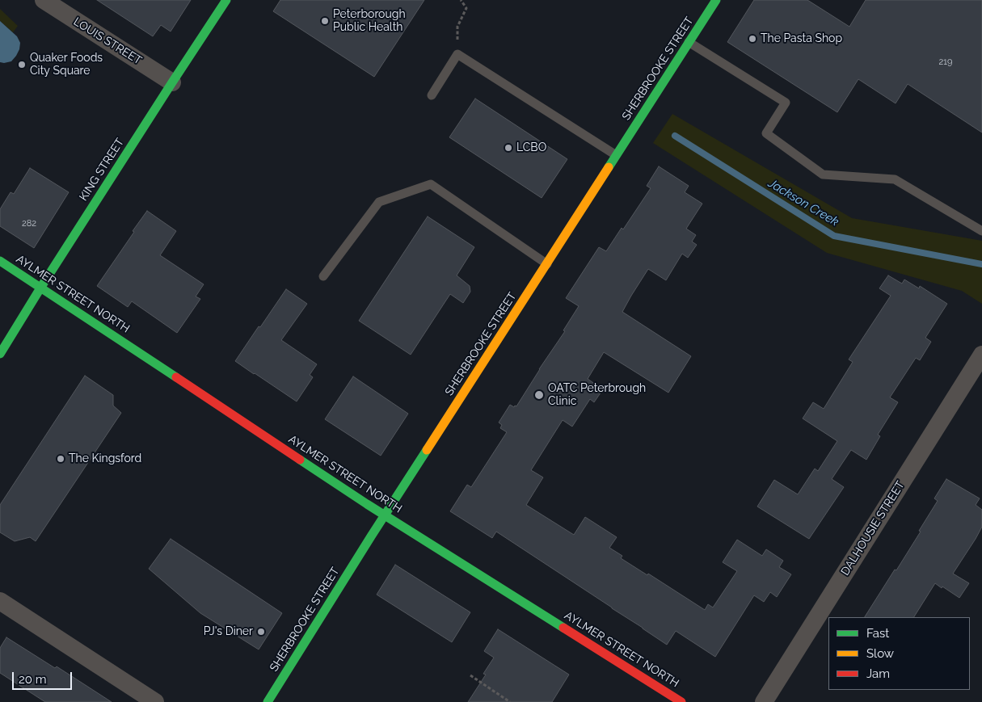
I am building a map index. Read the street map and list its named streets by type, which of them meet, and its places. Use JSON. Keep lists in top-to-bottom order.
{
  "streets": {
    "street": [
      "LOUIS STREET",
      "SHERBROOKE STREET",
      "KING STREET",
      "AYLMER STREET NORTH",
      "DALHOUSIE STREET"
    ]
  },
  "crossings": [
    ["LOUIS STREET", "KING STREET"],
    ["SHERBROOKE STREET", "AYLMER STREET NORTH"],
    ["KING STREET", "AYLMER STREET NORTH"]
  ],
  "water": ["Jackson Creek"],
  "places": [
    "Peterborough Public Health",
    "The Pasta Shop",
    "Quaker Foods City Square",
    "LCBO",
    "OATC Peterbrough Clinic",
    "The Kingsford",
    "PJ's Diner"
  ],
  "house_numbers": ["219", "282"],
  "legend": ["Fast", "Slow", "Jam"],
  "scale_bar": "20 m"
}
